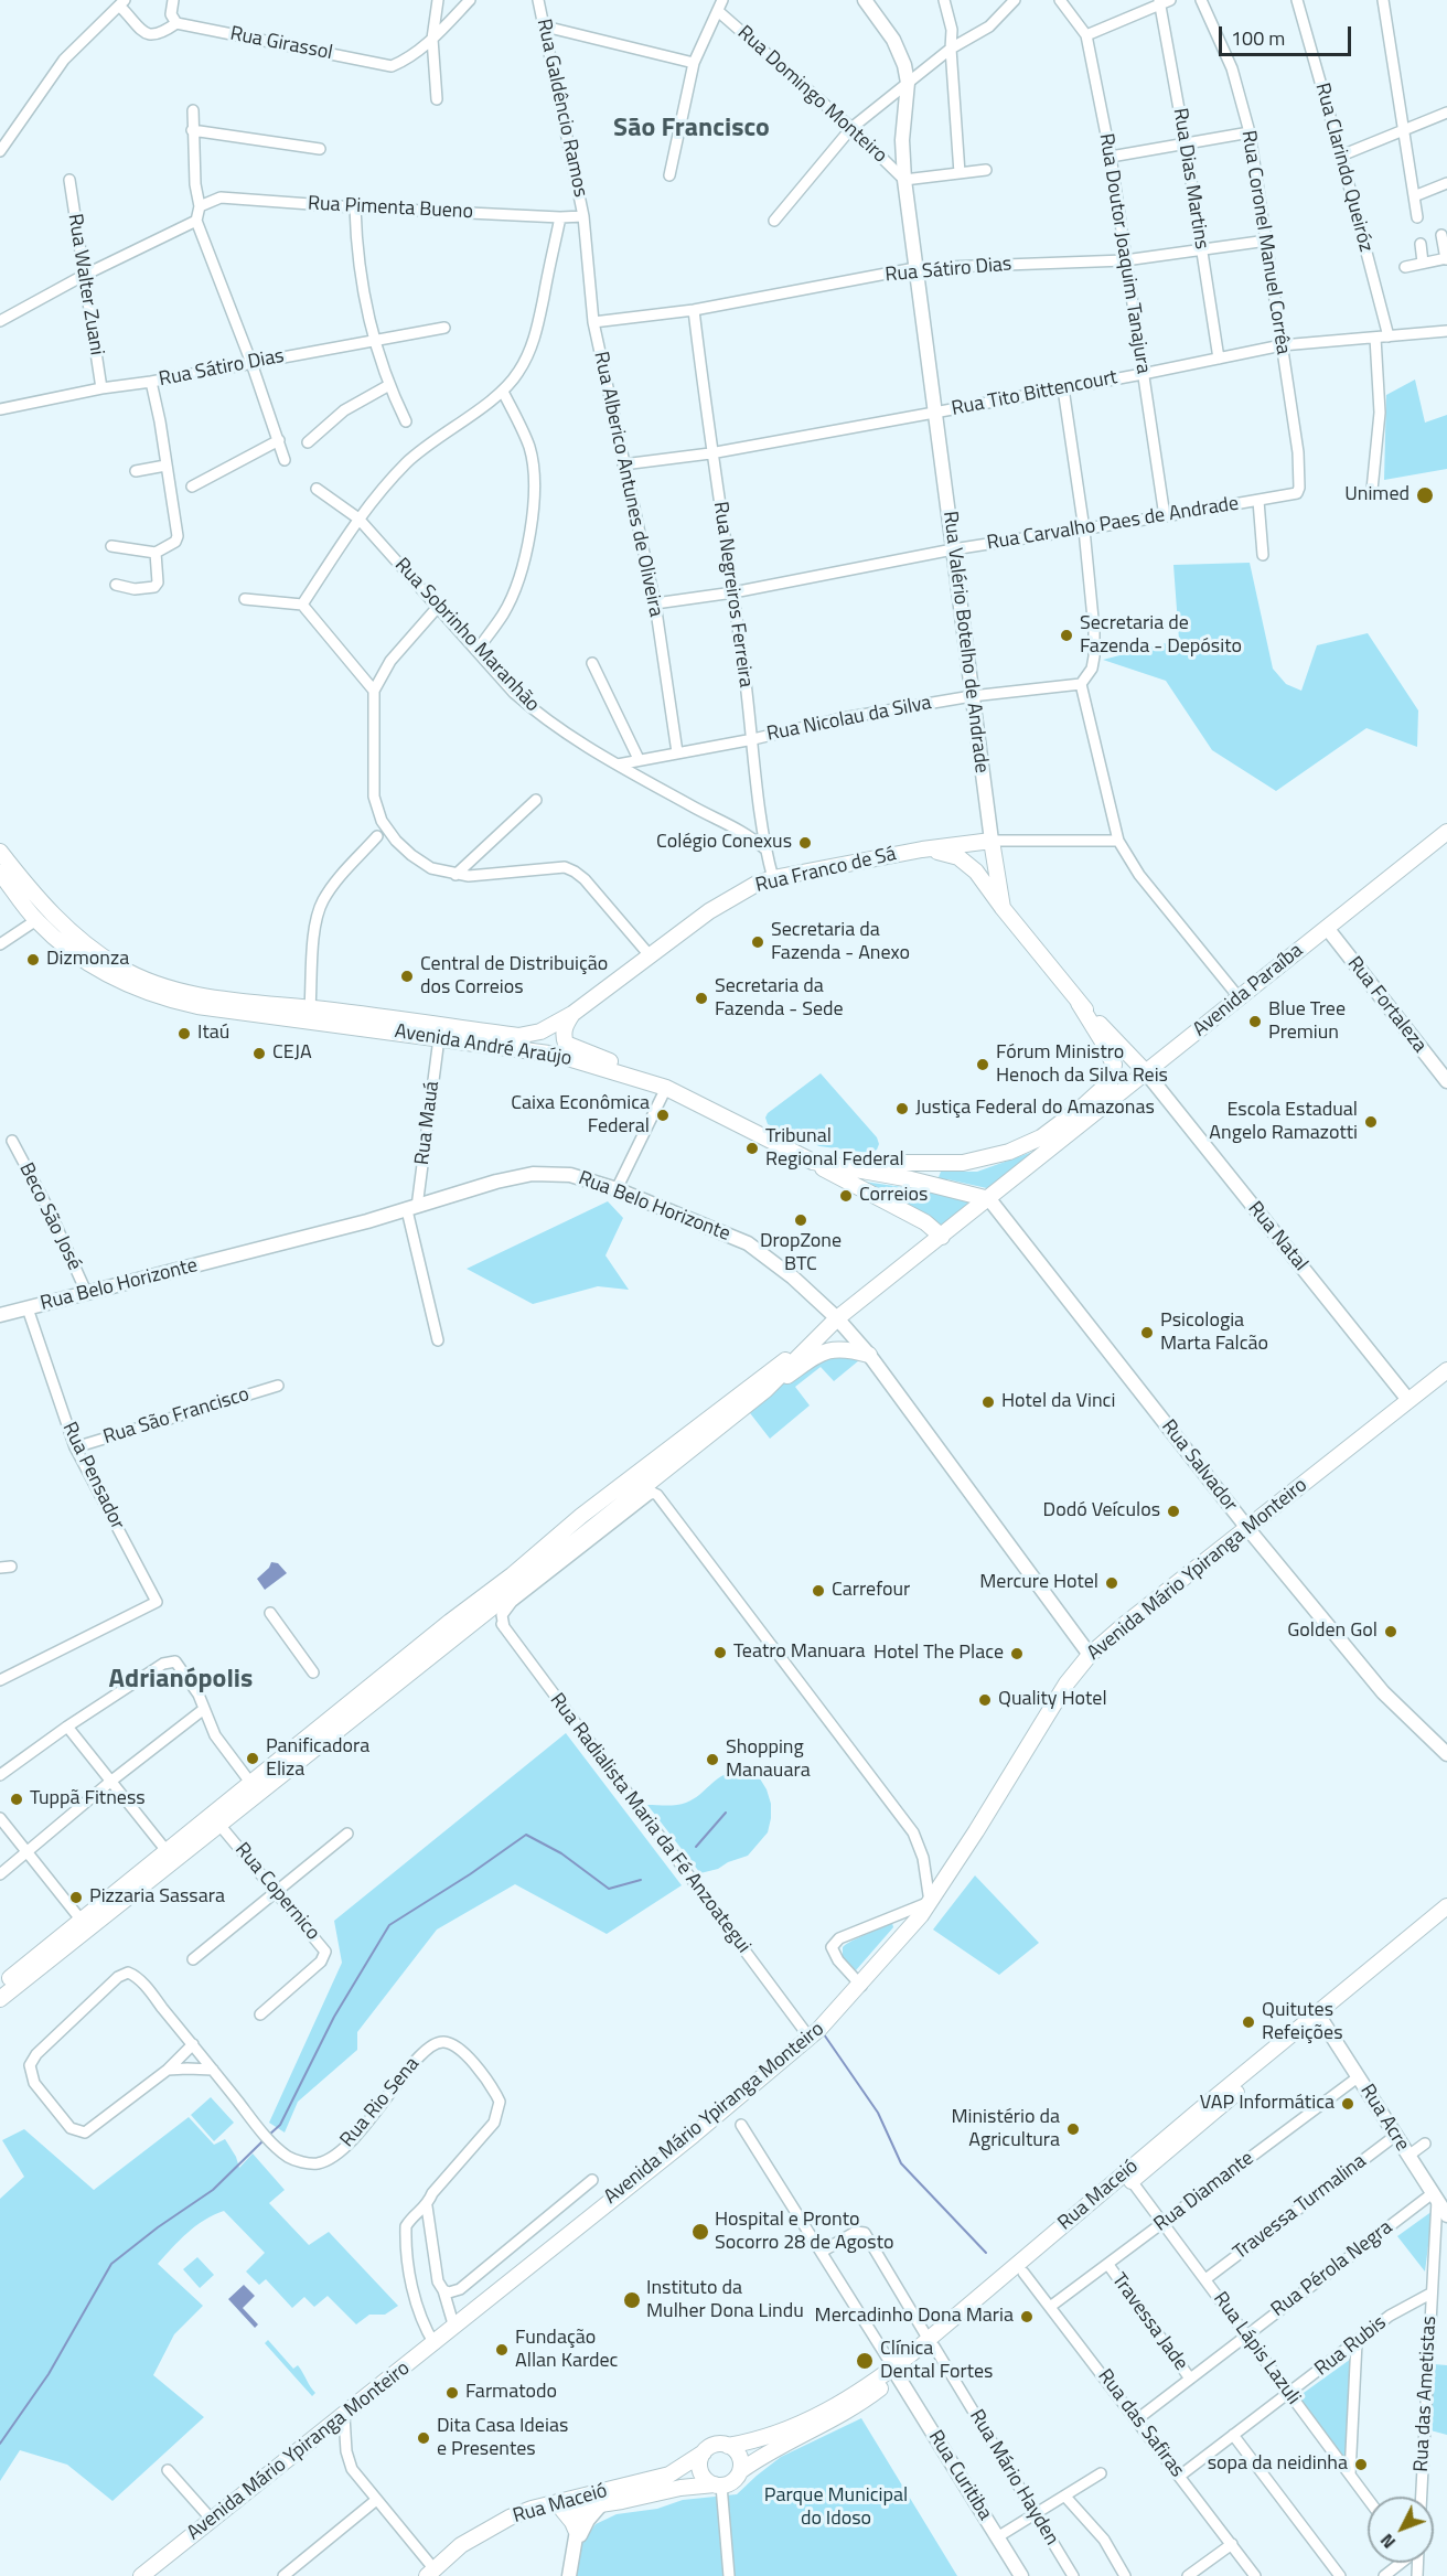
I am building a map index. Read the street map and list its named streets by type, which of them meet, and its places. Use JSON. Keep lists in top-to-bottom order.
{
  "streets": {
    "main road": [
      "Rua Valério Botelho de Andrade",
      "Rua Franco de Sá",
      "Avenida Paraíba",
      "Avenida André Araújo",
      "Avenida Mário Ypiranga Monteiro",
      "Rua Maceió"
    ],
    "street": [
      "Rua Girassol",
      "Rua Domingo Monteiro",
      "Rua Galdêncio Ramos",
      "Rua Clarindo Queiróz",
      "Rua Dias Martins",
      "Rua Pimenta Bueno",
      "Rua Coronel Manuel Corrêa",
      "Rua Doutor Joaquim Tanajura",
      "Rua Sátiro Dias",
      "Rua Walter Zuani",
      "Rua Tito Bittencourt",
      "Rua Alberico Antunes de Oliveira",
      "Rua Carvalho Paes de Andrade",
      "Rua Negreiros Ferreira",
      "Rua Sobrinho Maranhão",
      "Rua Nicolau da Silva",
      "Rua Fortaleza",
      "Rua Mauá",
      "Rua Belo Horizonte",
      "Beco São José",
      "Rua Natal",
      "Rua São Francisco",
      "Rua Salvador",
      "Rua Pensador",
      "Rua Radialista Maria da Fé Anzoategui",
      "Rua Copernico",
      "Rua Rio Sena",
      "Rua Acre",
      "Rua Diamante",
      "Travessa Turmalina",
      "Rua Pérola Negra",
      "Travessa Jade",
      "Rua Rubis",
      "Rua Lápis Lazuli",
      "Rua das Ametistas",
      "Rua das Safiras",
      "Rua Curitiba",
      "Rua Mário Hayden"
    ]
  },
  "crossings": [
    ["Rua Domingo Monteiro", "Rua Valério Botelho de Andrade"],
    ["Rua Galdêncio Ramos", "Rua Pimenta Bueno"],
    ["Rua Galdêncio Ramos", "Rua Alberico Antunes de Oliveira"],
    ["Rua Clarindo Queiróz", "Rua Tito Bittencourt"],
    ["Rua Dias Martins", "Rua Sátiro Dias"],
    ["Rua Dias Martins", "Rua Tito Bittencourt"],
    ["Rua Pimenta Bueno", "Rua Alberico Antunes de Oliveira"],
    ["Rua Coronel Manuel Corrêa", "Rua Sátiro Dias"],
    ["Rua Coronel Manuel Corrêa", "Rua Tito Bittencourt"],
    ["Rua Coronel Manuel Corrêa", "Rua Carvalho Paes de Andrade"],
    ["Rua Doutor Joaquim Tanajura", "Rua Sátiro Dias"],
    ["Rua Doutor Joaquim Tanajura", "Rua Tito Bittencourt"],
    ["Rua Doutor Joaquim Tanajura", "Rua Carvalho Paes de Andrade"],
    ["Rua Sátiro Dias", "Rua Walter Zuani"],
    ["Rua Sátiro Dias", "Rua Alberico Antunes de Oliveira"],
    ["Rua Sátiro Dias", "Rua Negreiros Ferreira"],
    ["Rua Sátiro Dias", "Rua Valério Botelho de Andrade"],
    ["Rua Tito Bittencourt", "Rua Alberico Antunes de Oliveira"],
    ["Rua Tito Bittencourt", "Rua Negreiros Ferreira"],
    ["Rua Tito Bittencourt", "Rua Valério Botelho de Andrade"],
    ["Rua Alberico Antunes de Oliveira", "Rua Carvalho Paes de Andrade"],
    ["Rua Alberico Antunes de Oliveira", "Rua Nicolau da Silva"],
    ["Rua Carvalho Paes de Andrade", "Rua Negreiros Ferreira"],
    ["Rua Carvalho Paes de Andrade", "Rua Valério Botelho de Andrade"],
    ["Rua Negreiros Ferreira", "Rua Sobrinho Maranhão"],
    ["Rua Negreiros Ferreira", "Rua Nicolau da Silva"],
    ["Rua Negreiros Ferreira", "Rua Franco de Sá"],
    ["Rua Sobrinho Maranhão", "Rua Nicolau da Silva"],
    ["Rua Valério Botelho de Andrade", "Rua Nicolau da Silva"],
    ["Rua Valério Botelho de Andrade", "Rua Franco de Sá"],
    ["Rua Valério Botelho de Andrade", "Avenida Paraíba"],
    ["Rua Valério Botelho de Andrade", "Rua Natal"],
    ["Rua Franco de Sá", "Avenida André Araújo"],
    ["Avenida Paraíba", "Rua Fortaleza"],
    ["Avenida Paraíba", "Avenida André Araújo"],
    ["Avenida Paraíba", "Rua Belo Horizonte"],
    ["Avenida Paraíba", "Rua Natal"],
    ["Avenida Paraíba", "Rua Salvador"],
    ["Avenida André Araújo", "Rua Mauá"],
    ["Avenida André Araújo", "Rua Salvador"],
    ["Rua Mauá", "Rua Belo Horizonte"],
    ["Rua Belo Horizonte", "Beco São José"],
    ["Rua Belo Horizonte", "Rua Pensador"],
    ["Rua Belo Horizonte", "Avenida Mário Ypiranga Monteiro"],
    ["Rua Natal", "Avenida Mário Ypiranga Monteiro"],
    ["Rua São Francisco", "Rua Pensador"],
    ["Rua Salvador", "Avenida Mário Ypiranga Monteiro"],
    ["Avenida Mário Ypiranga Monteiro", "Rua Radialista Maria da Fé Anzoategui"],
    ["Avenida Mário Ypiranga Monteiro", "Rua Rio Sena"],
    ["Rua Acre", "Rua Diamante"],
    ["Rua Acre", "Rua Maceió"],
    ["Rua Acre", "Travessa Turmalina"],
    ["Rua Acre", "Rua Pérola Negra"],
    ["Rua Acre", "Rua das Ametistas"],
    ["Rua Diamante", "Travessa Jade"],
    ["Rua Diamante", "Rua Lápis Lazuli"],
    ["Rua Diamante", "Rua das Safiras"],
    ["Rua Maceió", "Rua Lápis Lazuli"],
    ["Rua Maceió", "Rua das Safiras"],
    ["Rua Maceió", "Rua Curitiba"],
    ["Rua Maceió", "Rua Mário Hayden"],
    ["Travessa Turmalina", "Rua Lápis Lazuli"],
    ["Rua Pérola Negra", "Travessa Jade"],
    ["Rua Pérola Negra", "Rua Lápis Lazuli"],
    ["Rua Pérola Negra", "Rua das Ametistas"],
    ["Rua Pérola Negra", "Rua das Safiras"],
    ["Rua Rubis", "Rua Lápis Lazuli"],
    ["Rua Rubis", "Rua das Ametistas"],
    ["Rua Rubis", "Rua das Safiras"],
    ["Rua Curitiba", "Rua Mário Hayden"]
  ],
  "districts": ["São Francisco", "Adrianópolis"],
  "parks": ["Parque Municipal do Idoso"],
  "places": [
    "Unimed",
    "Secretaria de Fazenda - Depósito",
    "Colégio Conexus",
    "Secretaria da Fazenda - Anexo",
    "Dizmonza",
    "Central de Distribuição dos Correios",
    "Secretaria da Fazenda - Sede",
    "Blue Tree Premiun",
    "Itaú",
    "CEJA",
    "Fórum Ministro Henoch da Silva Reis",
    "Justiça Federal do Amazonas",
    "Caixa Econômica Federal",
    "Escola Estadual Angelo Ramazotti",
    "Tribunal Regional Federal",
    "Correios",
    "DropZone BTC",
    "Psicologia Marta Falcão",
    "Hotel da Vinci",
    "Dodó Veículos",
    "Mercure Hotel",
    "Carrefour",
    "Golden Gol",
    "Teatro Manuara",
    "Hotel The Place",
    "Quality Hotel",
    "Panificadora Eliza",
    "Shopping Manauara",
    "Tuppã Fitness",
    "Pizzaria Sassara",
    "Quitutes Refeições",
    "VAP Informática",
    "Ministério da Agricultura",
    "Hospital e Pronto Socorro 28 de Agosto",
    "Instituto da Mulher Dona Lindu",
    "Mercadinho Dona Maria",
    "Fundação Allan Kardec",
    "Clínica Dental Fortes",
    "Farmatodo",
    "Dita Casa Ideias e Presentes",
    "sopa da neidinha"
  ],
  "scale_bar": "100 m",
  "north": "bottom left"
}
